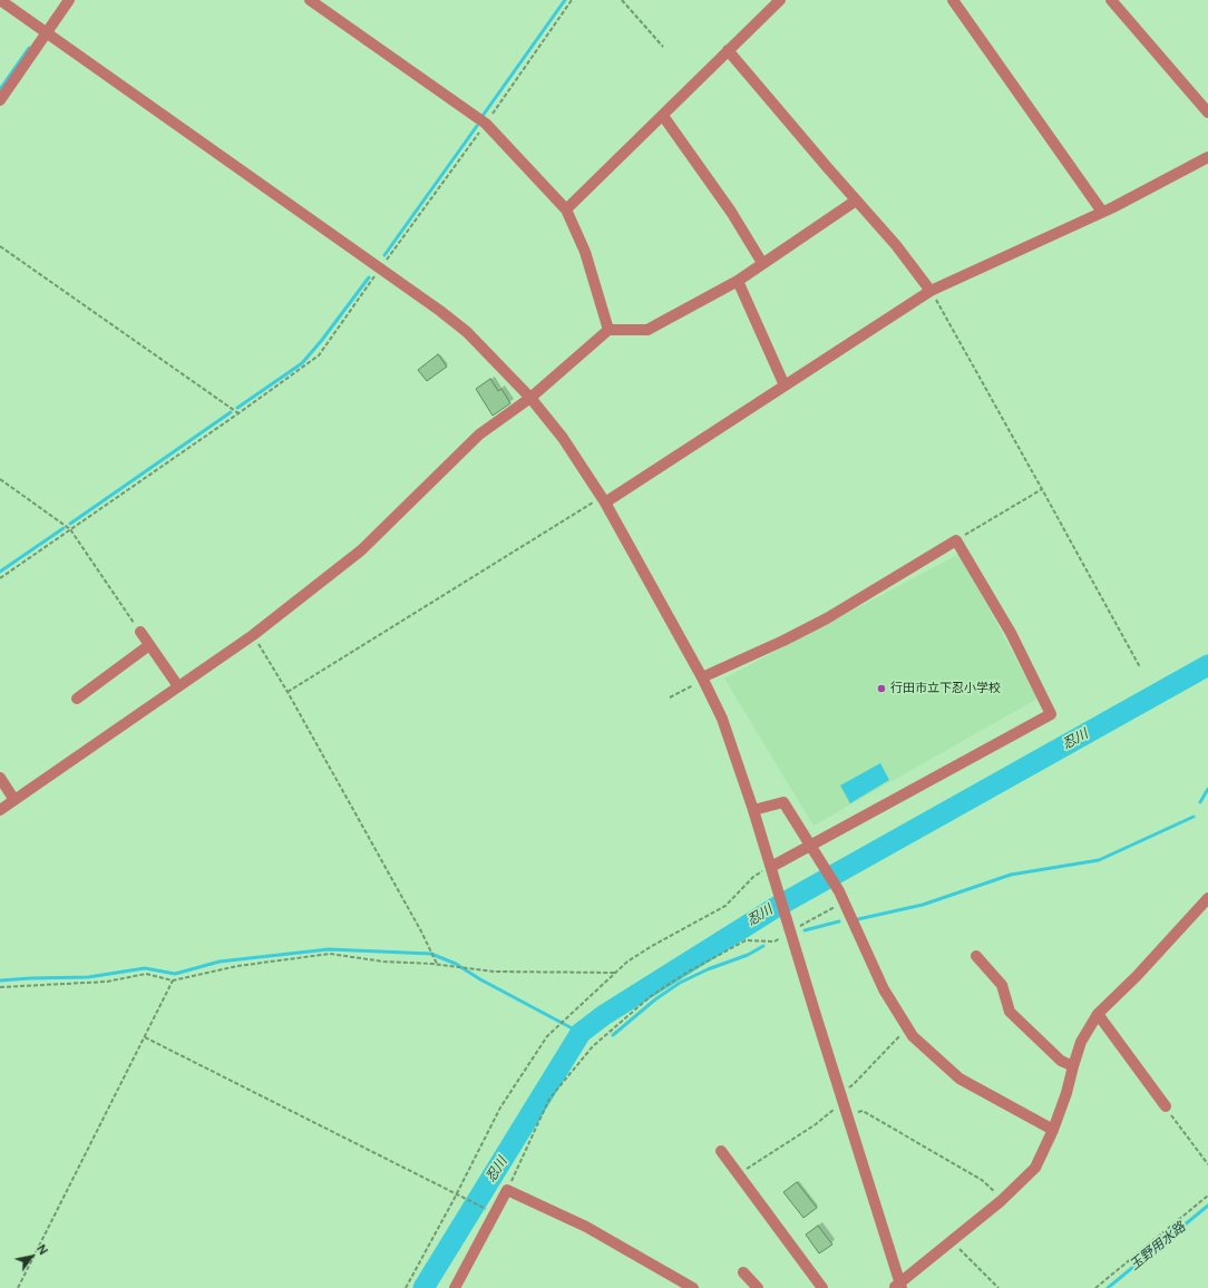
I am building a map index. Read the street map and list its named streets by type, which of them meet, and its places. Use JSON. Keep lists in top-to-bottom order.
{
  "water": ["忍川", "玉野用水路"],
  "places": ["行田市立下忍小学校"],
  "north": "top right"
}
